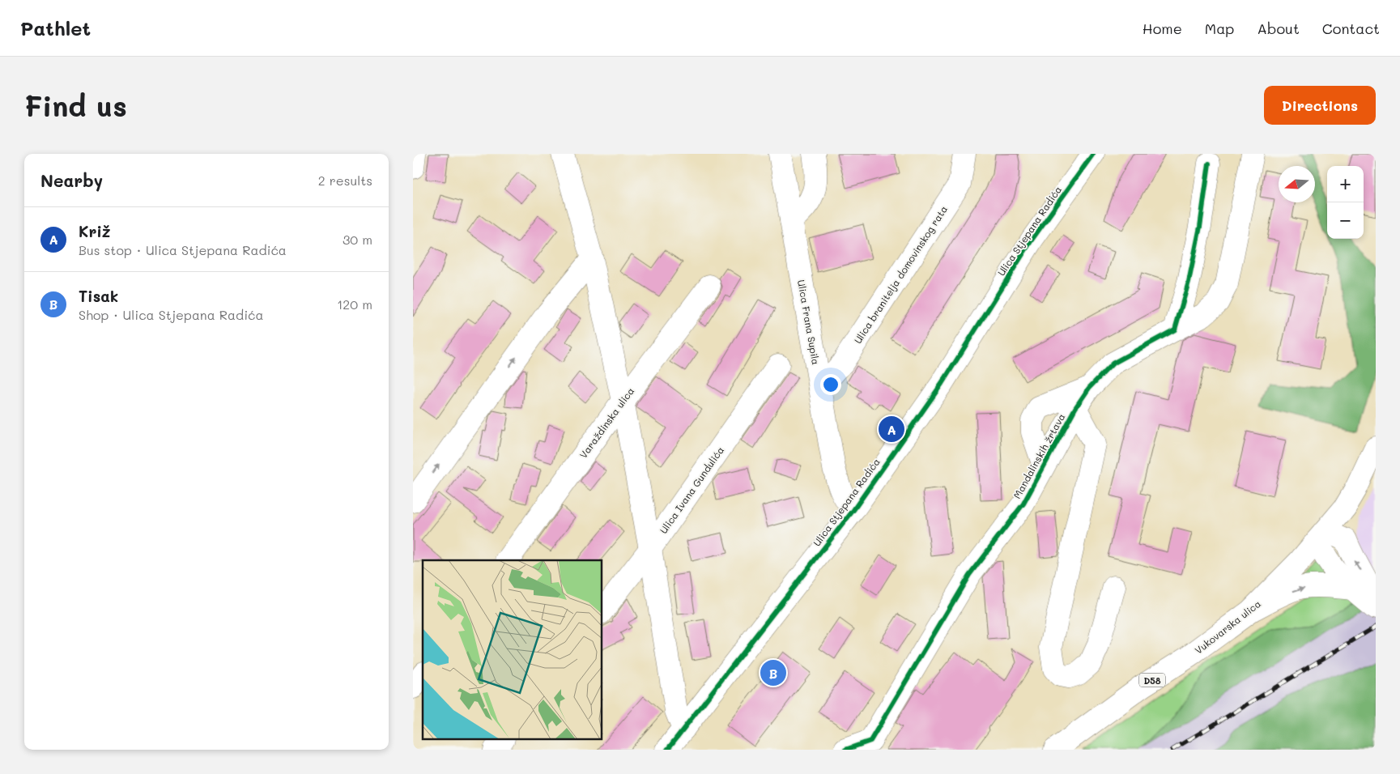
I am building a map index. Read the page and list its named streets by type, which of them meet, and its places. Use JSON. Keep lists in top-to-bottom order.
{
  "streets": {
    "street": [
      "Ulica Stjepana Radića",
      "Ulica branitelja domovinskog rata",
      "Ulica Frana Supila",
      "Varaždinska ulica",
      "Mandalinskih žrtava",
      "Ulica Ivana Gundulića",
      "Vukovarska ulica",
      "D58"
    ]
  },
  "crossings": [
    ["Ulica Stjepana Radića", "Ulica Frana Supila"],
    ["Ulica branitelja domovinskog rata", "Ulica Frana Supila"]
  ],
  "north": "left",
  "page": {
    "header": "Pathlet",
    "nav": [
      "Home",
      "Map",
      "About",
      "Contact"
    ],
    "buttons": "Directions",
    "title": "Find us",
    "heading": ["Nearby", "2 results"],
    "map_buttons": ["+", "−"],
    "list": [
      {
        "mark": "A",
        "name": "Križ",
        "note": "Bus stop · Ulica Stjepana Radića",
        "value": "30 m"
      },
      {
        "mark": "B",
        "name": "Tisak",
        "note": "Shop · Ulica Stjepana Radića",
        "value": "120 m"
      }
    ],
    "pins": ["A", "B"]
  }
}
